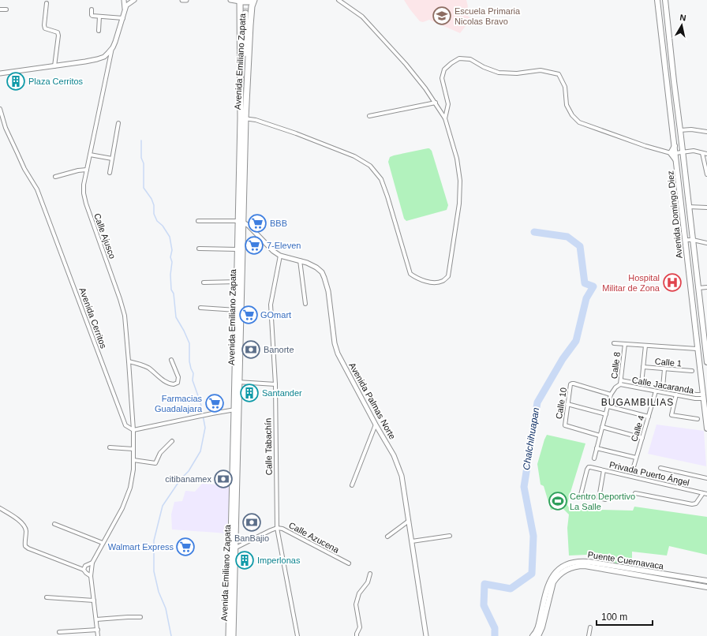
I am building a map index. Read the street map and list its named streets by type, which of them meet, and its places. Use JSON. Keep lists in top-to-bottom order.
{
  "streets": {
    "main road": ["Avenida Emiliano Zapata", "Avenida Domingo Diez", "Puente Cuernavaca"],
    "street": [
      "Calle Ajusco",
      "Avenida Cerritos",
      "Calle 1",
      "Calle 8",
      "Calle Jacaranda",
      "Avenida Palmas Norte",
      "Calle 10",
      "Calle 4",
      "Calle Tabachín",
      "Privada Puerto Ángel",
      "Calle Azucena"
    ]
  },
  "crossings": [
    ["Avenida Emiliano Zapata", "Avenida Palmas Norte"],
    ["Avenida Emiliano Zapata", "Calle Azucena"],
    ["Avenida Domingo Diez", "Calle Jacaranda"],
    ["Calle Ajusco", "Avenida Cerritos"],
    ["Calle 8", "Calle Jacaranda"],
    ["Calle 8", "Calle 10"],
    ["Calle Jacaranda", "Calle 4"],
    ["Avenida Palmas Norte", "Calle Tabachín"],
    ["Calle Tabachín", "Calle Azucena"]
  ],
  "districts": ["BUGAMBILIAS"],
  "water": ["Chalchihuapan"],
  "places": {
    "school or university": ["Escuela Primaria Nicolas Bravo"],
    "building": ["Plaza Cerritos", "Santander", "Imperlonas"],
    "supermarket": [
      "BBB",
      "7-Eleven",
      "GOmart",
      "Farmacias Guadalajara",
      "Walmart Express"
    ],
    "hospital": ["Hospital Militar de Zona"],
    "bank": ["Banorte", "citibanamex", "BanBajio"],
    "sports": ["Centro Deportivo La Salle"]
  },
  "scale_bar": "100 m",
  "north": "top"
}
